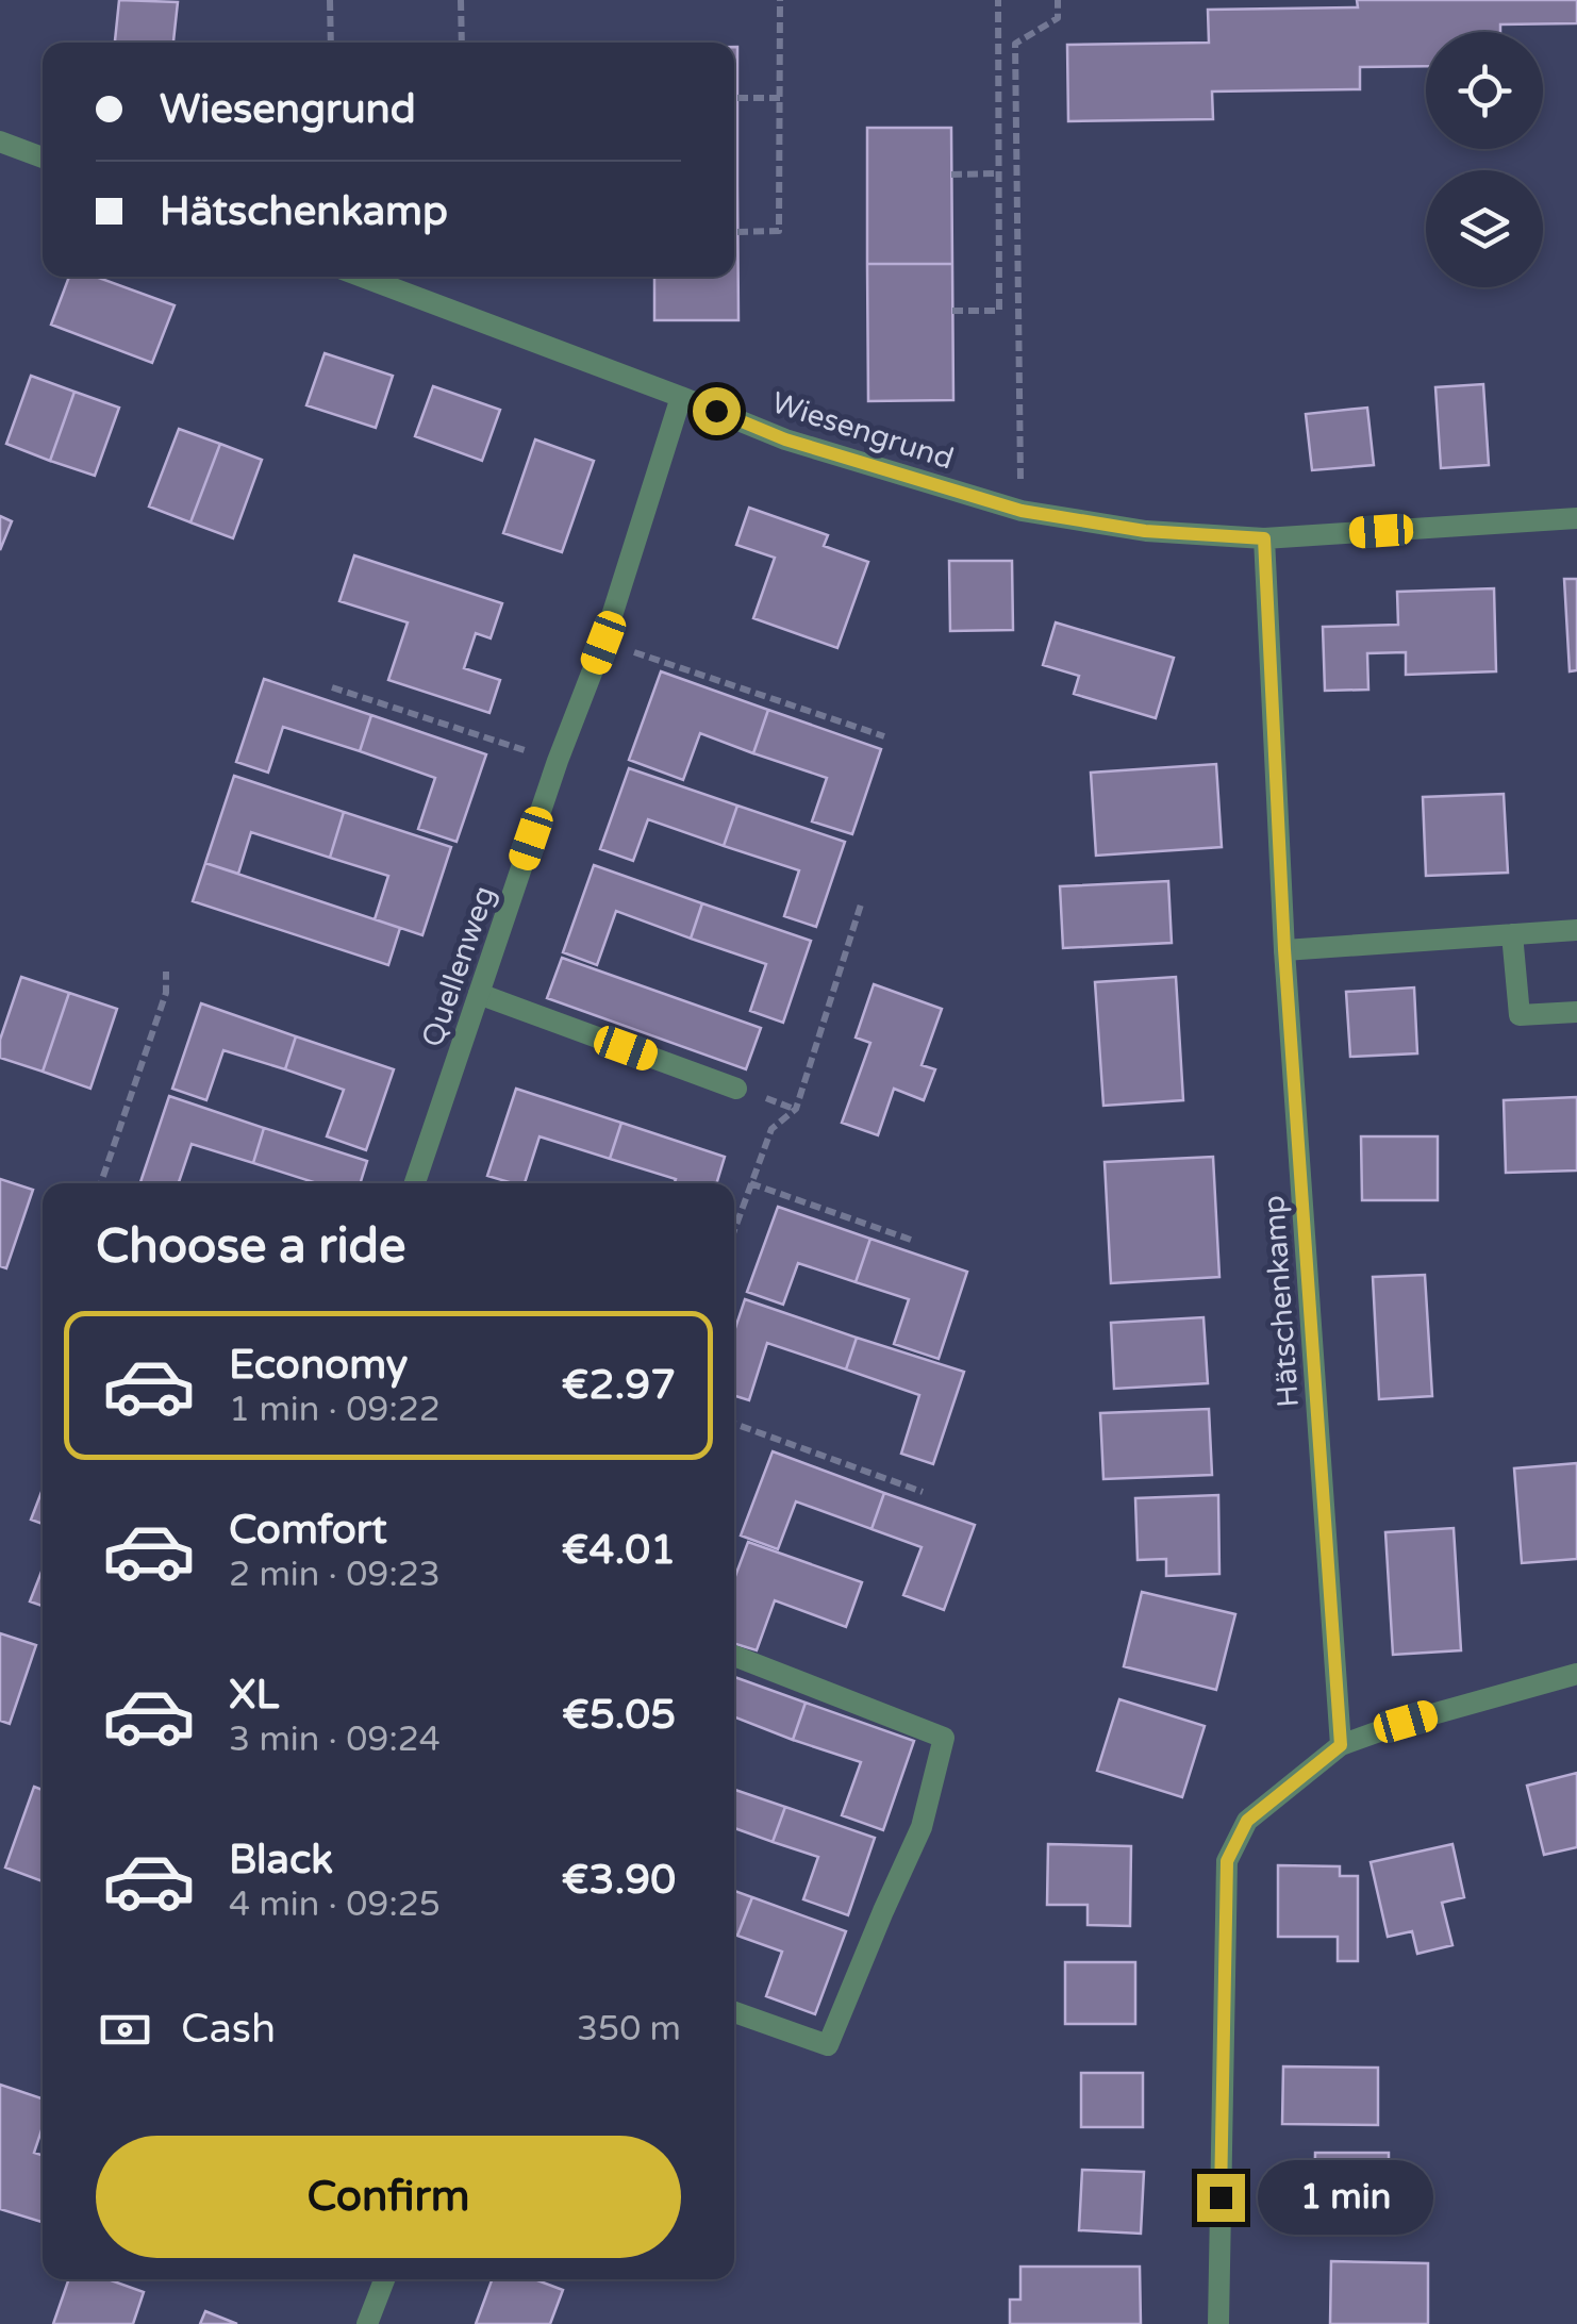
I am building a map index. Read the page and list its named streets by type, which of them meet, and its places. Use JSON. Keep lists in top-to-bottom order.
{
  "streets": {
    "street": ["Wiesengrund", "Quellenweg", "Hätschenkamp"]
  },
  "crossings": [
    ["Wiesengrund", "Quellenweg"],
    ["Wiesengrund", "Hätschenkamp"]
  ],
  "page": {
    "banner": ["Wiesengrund", "Hätschenkamp"],
    "heading": "Choose a ride",
    "list": [
      {
        "name": "Economy",
        "note": "1 min · 09:22",
        "value": "€2.97"
      },
      {
        "name": "Comfort",
        "note": "2 min · 09:23",
        "value": "€4.01"
      },
      {
        "name": "XL",
        "note": "3 min · 09:24",
        "value": "€5.05"
      },
      {
        "name": "Black",
        "note": "4 min · 09:25",
        "value": "€3.90"
      }
    ],
    "pay": ["Cash", "350 m"],
    "buttons": "Confirm",
    "bubble": "1 min"
  }
}
